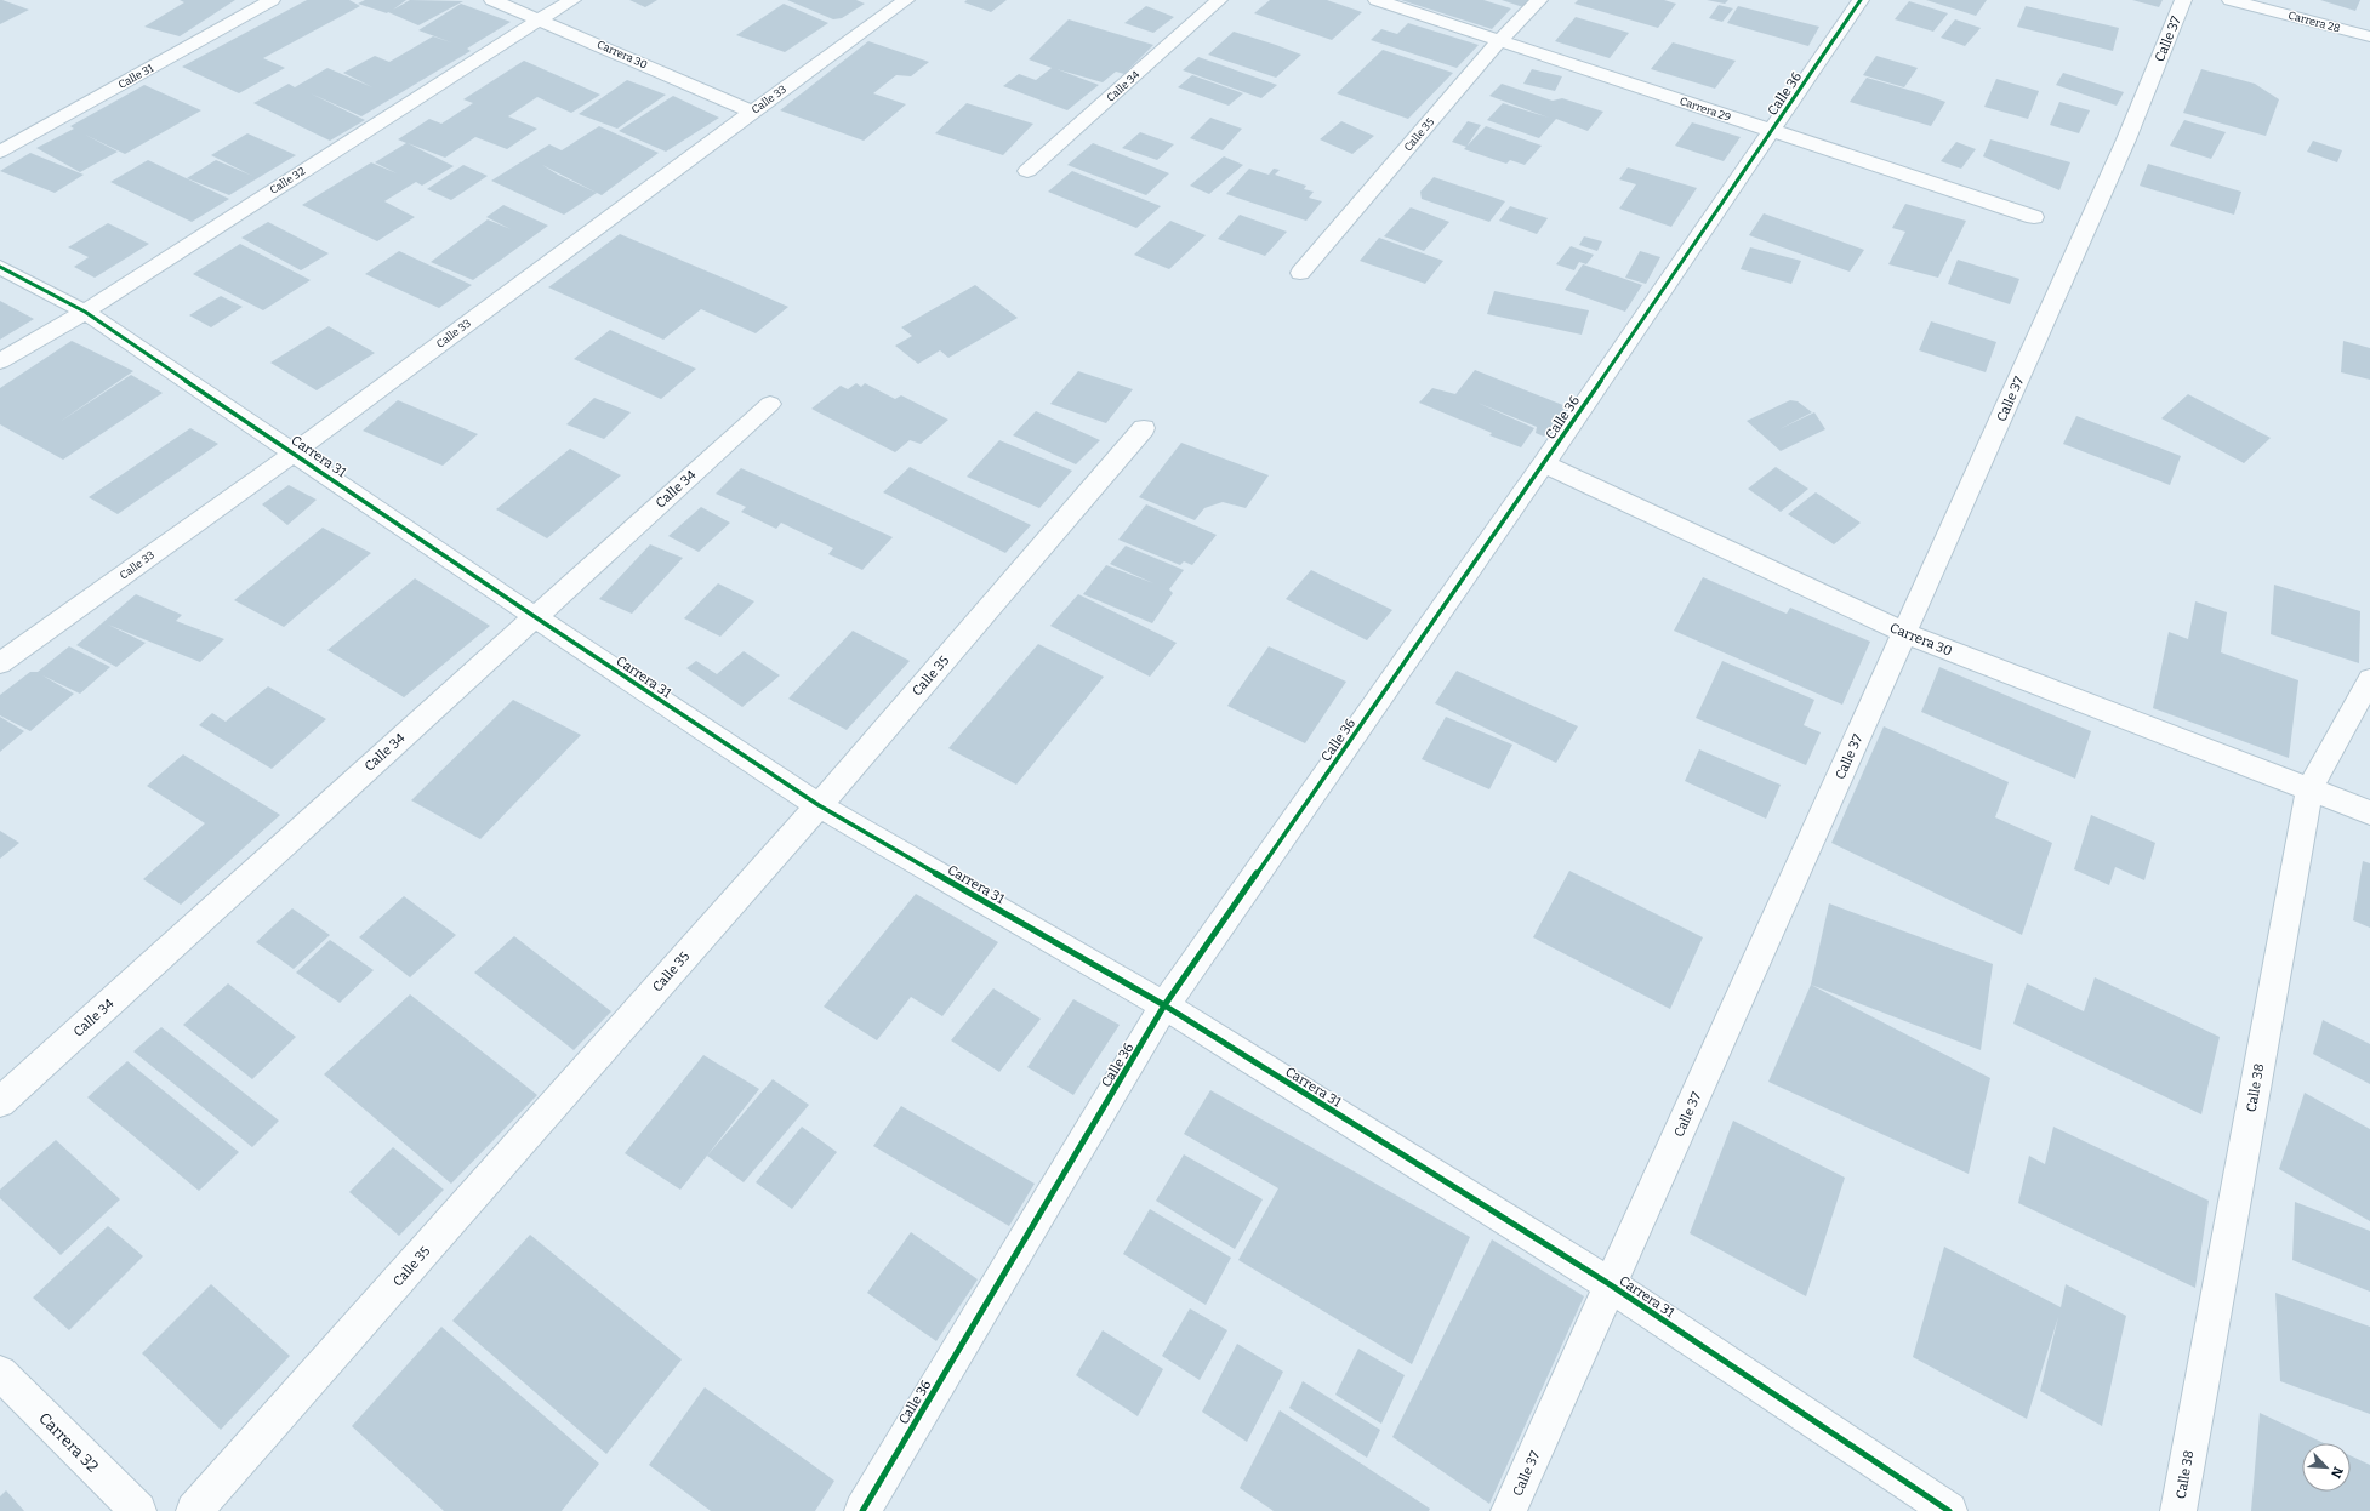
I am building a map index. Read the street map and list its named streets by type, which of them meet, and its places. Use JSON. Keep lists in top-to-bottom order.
{
  "streets": {
    "street": [
      "Carrera 28",
      "Calle 37",
      "Carrera 30",
      "Calle 31",
      "Calle 34",
      "Calle 36",
      "Calle 33",
      "Carrera 29",
      "Calle 35",
      "Calle 32",
      "Carrera 31",
      "Calle 38",
      "Carrera 32"
    ]
  },
  "crossings": [
    ["Calle 37", "Carrera 30"],
    ["Calle 37", "Carrera 31"],
    ["Carrera 30", "Calle 36"],
    ["Carrera 30", "Calle 33"],
    ["Carrera 30", "Calle 32"],
    ["Carrera 30", "Calle 38"],
    ["Calle 34", "Carrera 31"],
    ["Calle 36", "Carrera 29"],
    ["Calle 36", "Carrera 31"],
    ["Calle 33", "Carrera 31"],
    ["Carrera 29", "Calle 35"],
    ["Calle 35", "Carrera 31"],
    ["Calle 32", "Carrera 31"]
  ],
  "north": "bottom right"
}
